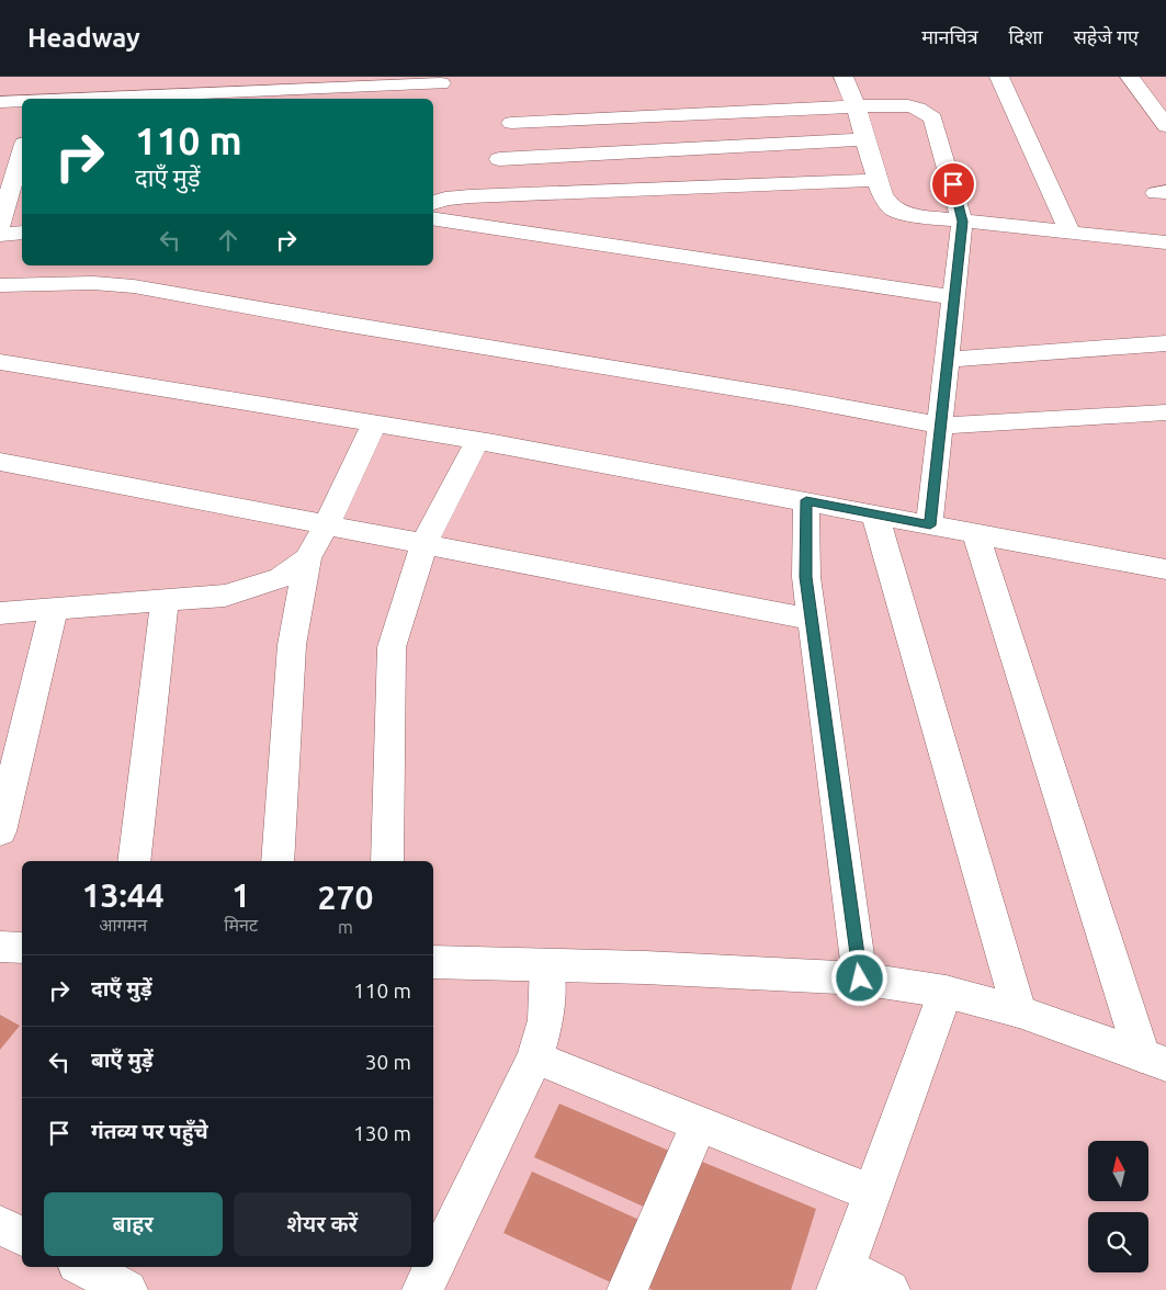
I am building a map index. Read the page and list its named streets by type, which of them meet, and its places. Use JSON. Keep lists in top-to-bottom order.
{
  "north": "top",
  "page": {
    "header": "Headway",
    "nav": ["मानचित्र", "दिशा", "सहेजे गए"],
    "turn": ["110 m", "दाएँ मुड़ें"],
    "eta": [
      "13:44",
      "आगमन",
      "1",
      "मिनट",
      "270",
      "m"
    ],
    "list": [
      {
        "name": "दाएँ मुड़ें",
        "value": "110 m"
      },
      {
        "name": "बाएँ मुड़ें",
        "value": "30 m"
      },
      {
        "name": "गंतव्य पर पहुँचे",
        "value": "130 m"
      }
    ],
    "buttons": ["बाहर", "शेयर करें"]
  }
}
